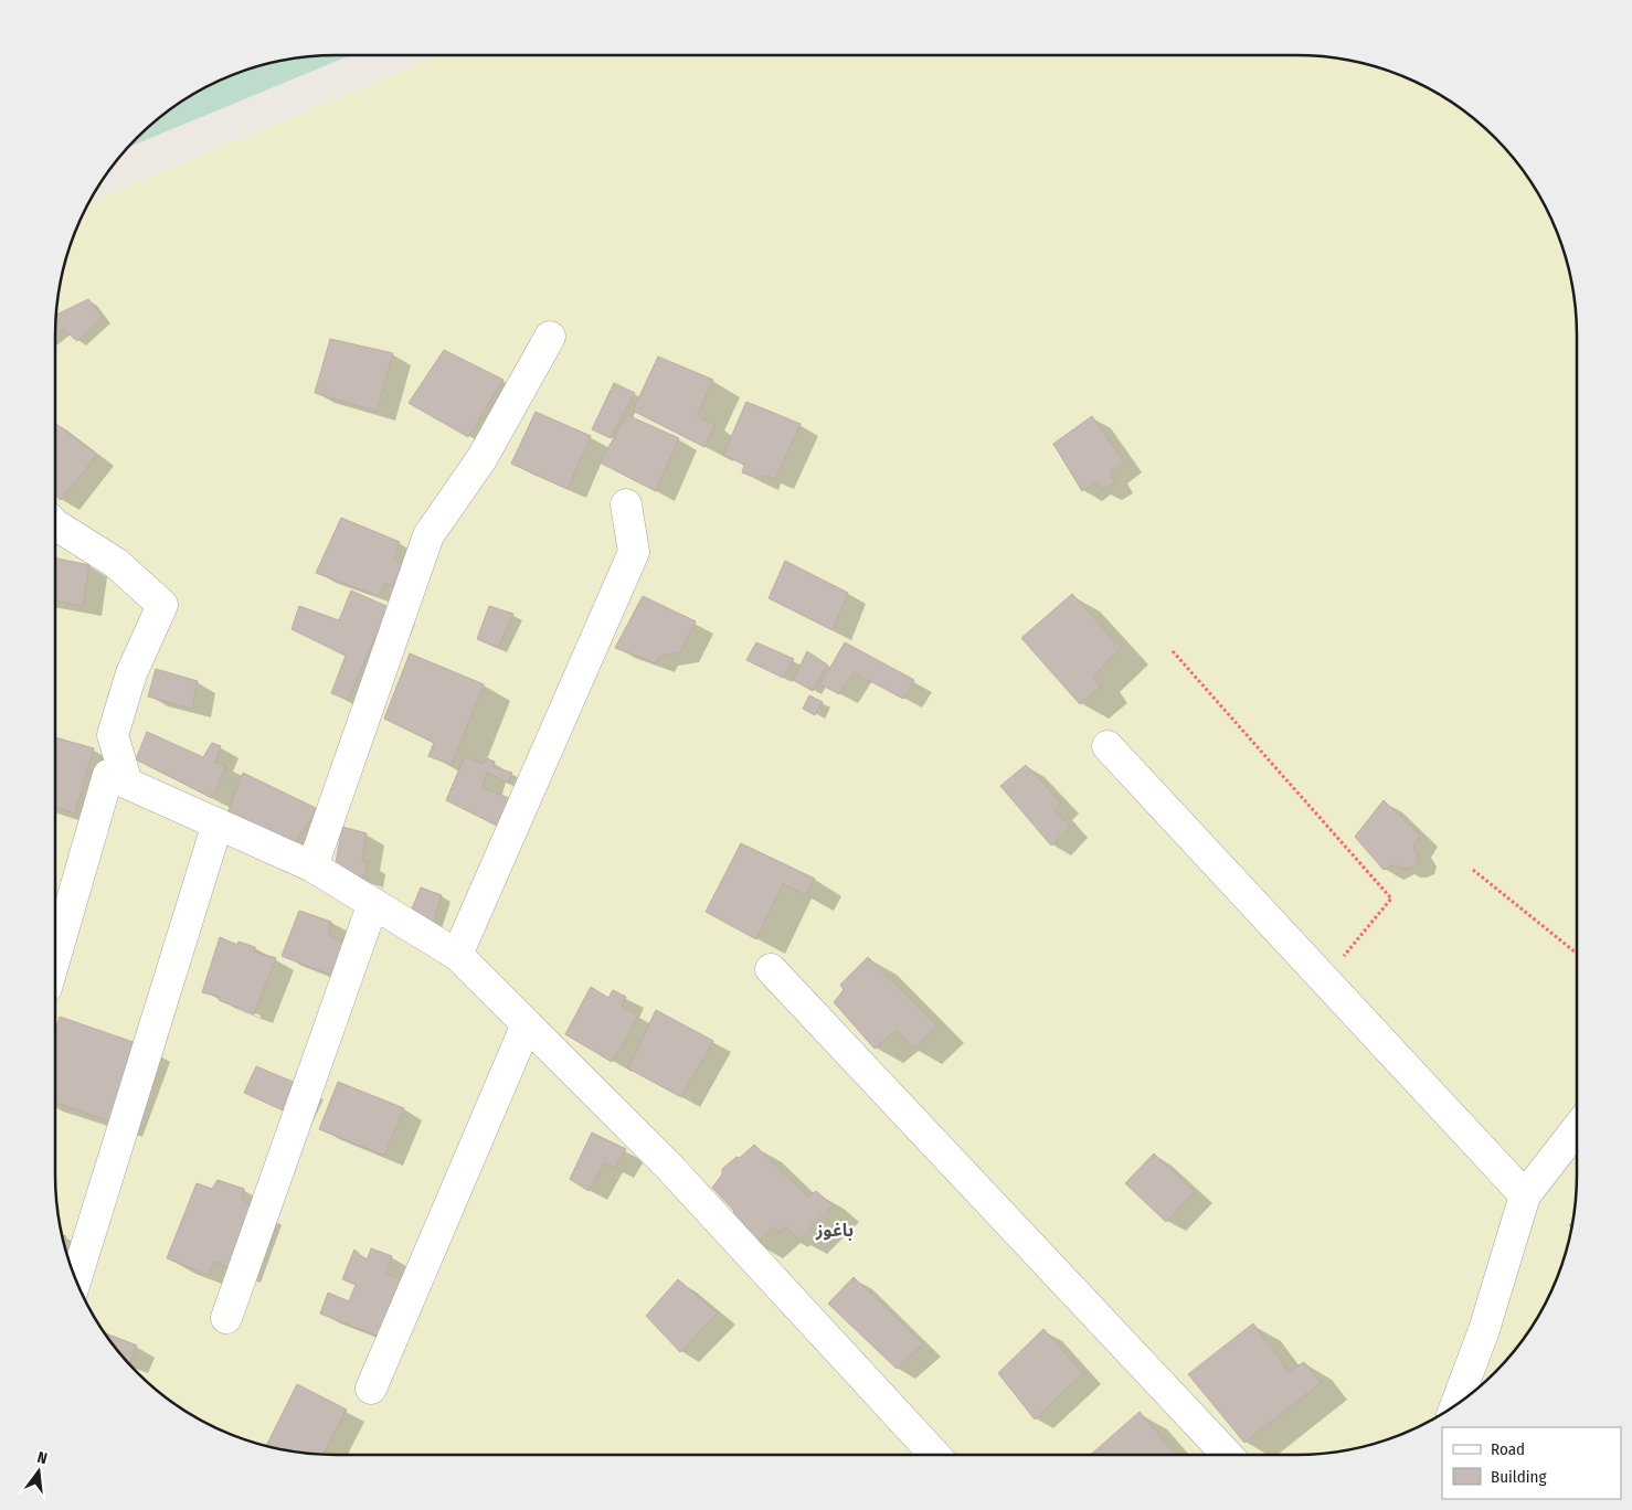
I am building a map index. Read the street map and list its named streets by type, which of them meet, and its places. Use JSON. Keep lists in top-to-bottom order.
{
  "districts": ["باغوز"],
  "legend": ["Road", "Building"],
  "north": "top"
}
